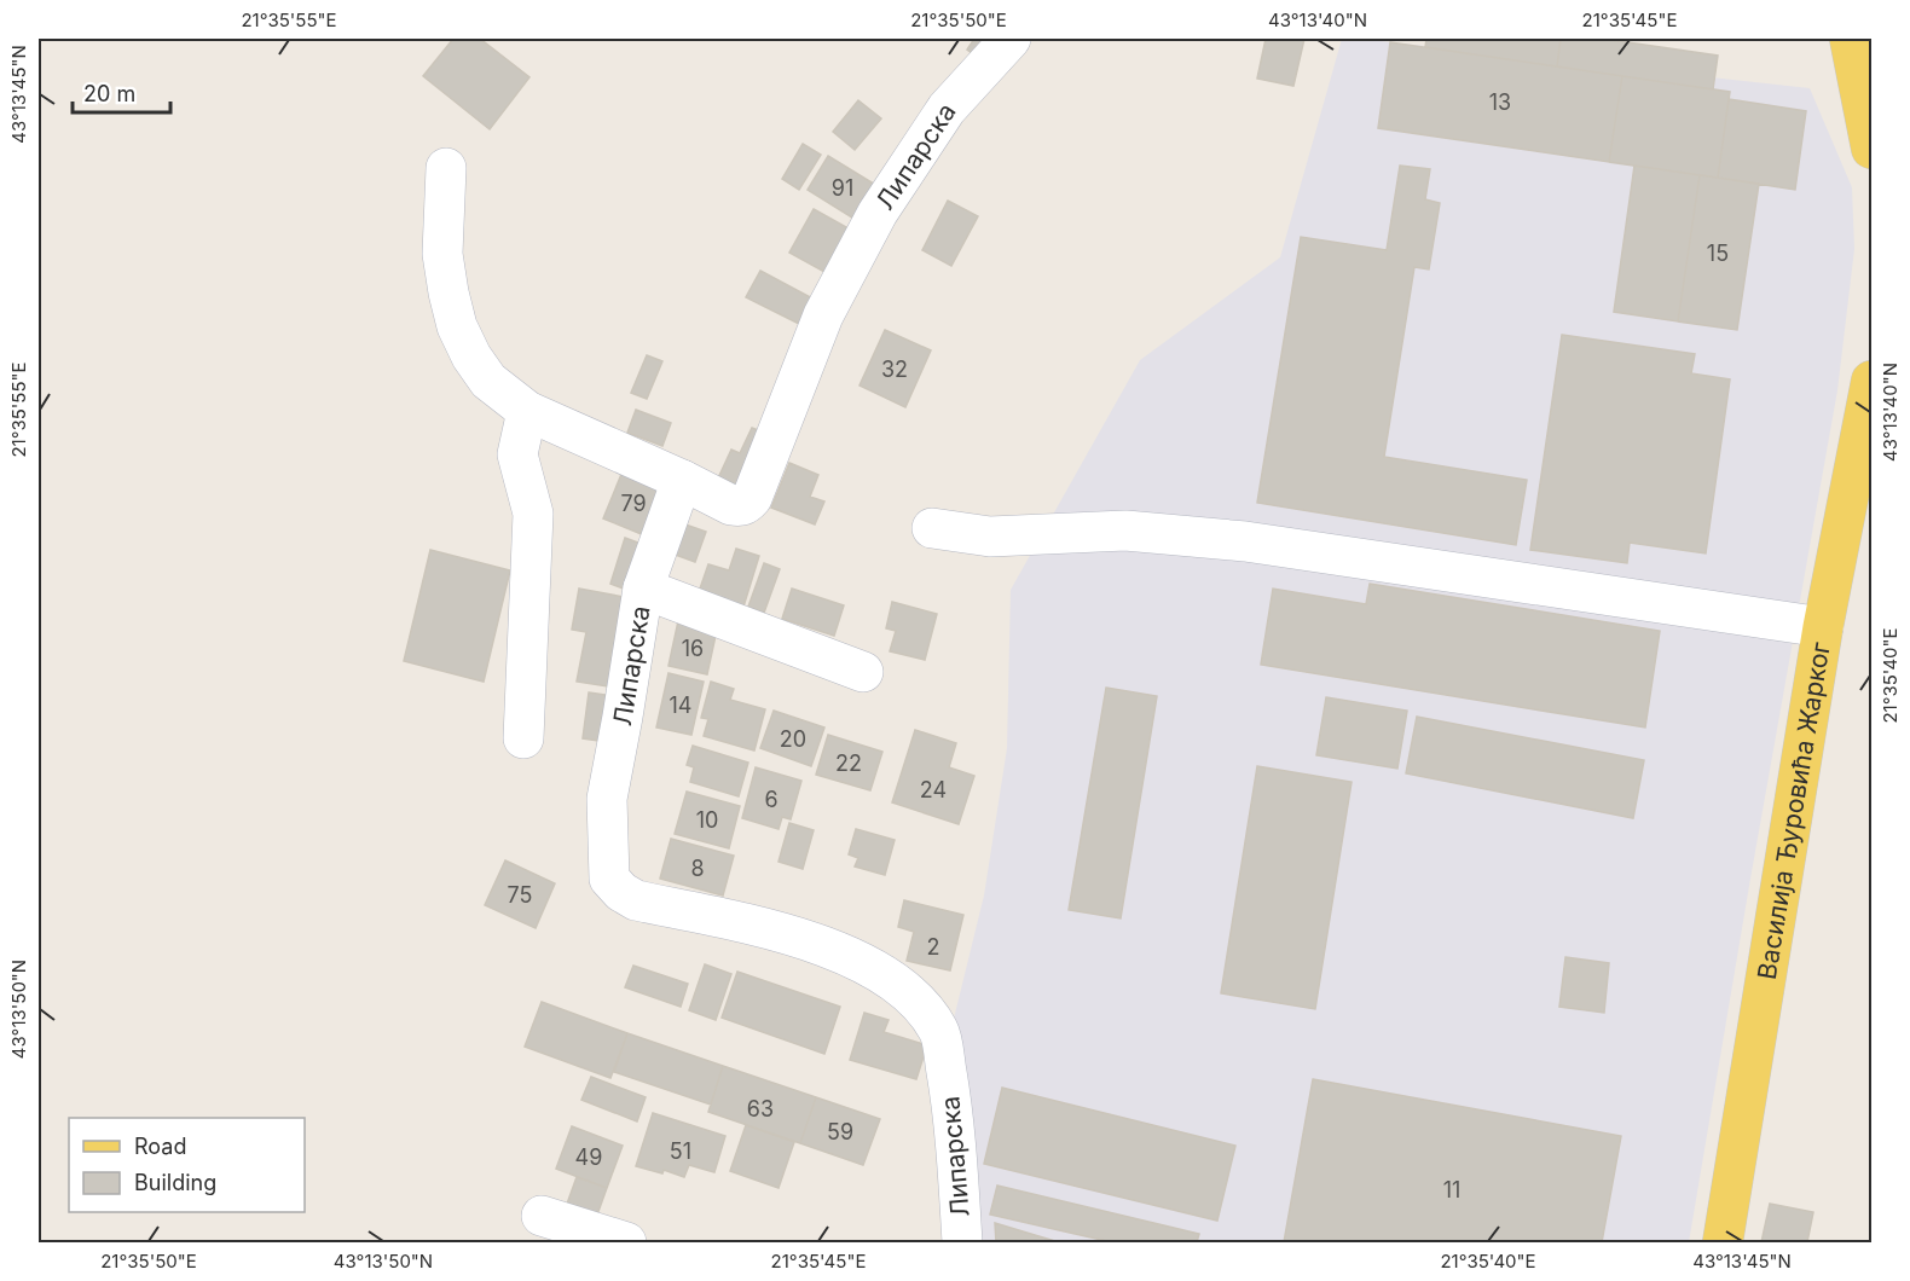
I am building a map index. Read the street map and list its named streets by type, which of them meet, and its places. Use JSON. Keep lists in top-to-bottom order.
{
  "streets": {
    "main road": ["Василија Ђуровића Жарког"],
    "street": ["Липарска"]
  },
  "house_numbers": [
    "13",
    "91",
    "15",
    "32",
    "79",
    "16",
    "14",
    "20",
    "22",
    "24",
    "6",
    "10",
    "8",
    "75",
    "2",
    "63",
    "59",
    "51",
    "49",
    "11"
  ],
  "legend": ["Road", "Building"],
  "scale_bar": "20 m",
  "coordinates": [
    "21°35'55\"E",
    "21°35'50\"E",
    "43°13'40\"N",
    "21°35'45\"E",
    "43°13'45\"N",
    "21°35'40\"E",
    "43°13'50\"N"
  ]
}
